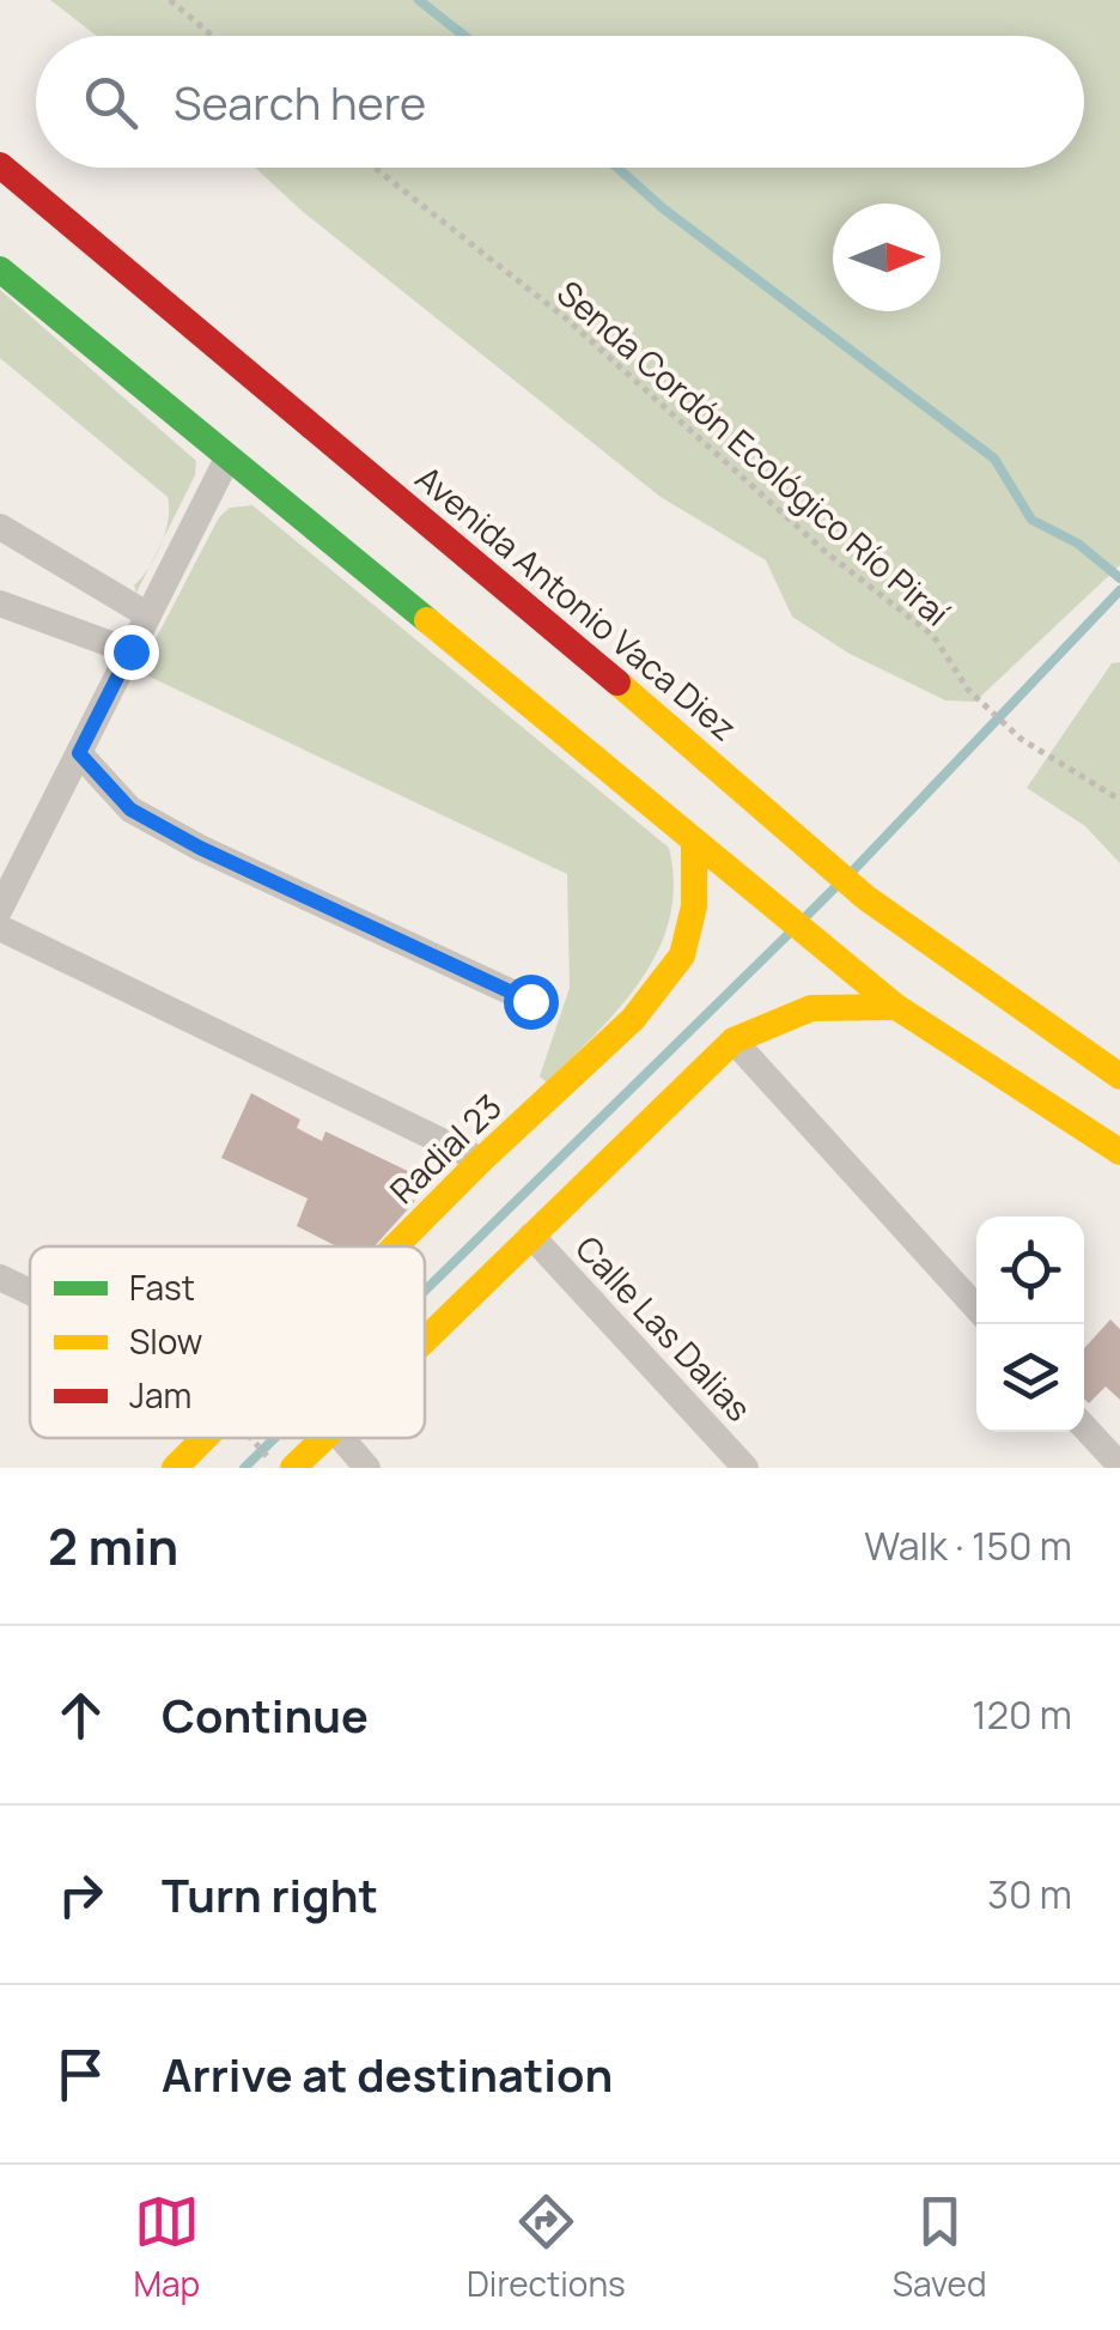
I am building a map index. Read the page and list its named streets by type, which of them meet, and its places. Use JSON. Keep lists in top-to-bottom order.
{
  "streets": {
    "main road": ["Avenida Antonio Vaca Diez", "Radial 23"],
    "street": ["Calle Las Dalias"],
    "path": ["Senda Cordón Ecológico Río Piraí"]
  },
  "legend": ["Fast", "Slow", "Jam"],
  "north": "right",
  "page": {
    "search": "Search here",
    "heading": ["2 min", "Walk · 150 m"],
    "list": [
      ["Continue", "120 m"],
      ["Turn right", "30 m"],
      "Arrive at destination"
    ],
    "nav": ["Map", "Directions", "Saved"]
  }
}
